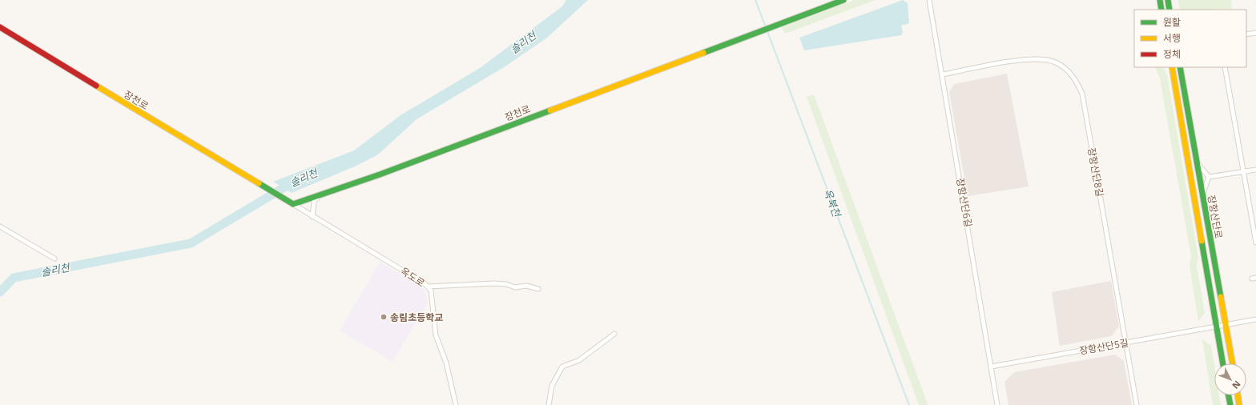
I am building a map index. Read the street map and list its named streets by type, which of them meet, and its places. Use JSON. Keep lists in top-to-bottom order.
{
  "streets": {
    "main road": ["장천로", "장항산단로"],
    "street": [
      "장항산단8길",
      "장항산단6길",
      "옥도로",
      "장항산단5길"
    ]
  },
  "crossings": [
    ["장천로", "옥도로"],
    ["장항산단8길", "장항산단6길"],
    ["장항산단8길", "장항산단5길"],
    ["장항산단6길", "장항산단5길"],
    ["장항산단로", "장항산단5길"]
  ],
  "water": ["솔리천", "옥북천"],
  "places": ["송림초등학교"],
  "legend": ["원활", "서행", "정체"],
  "north": "bottom right"
}
